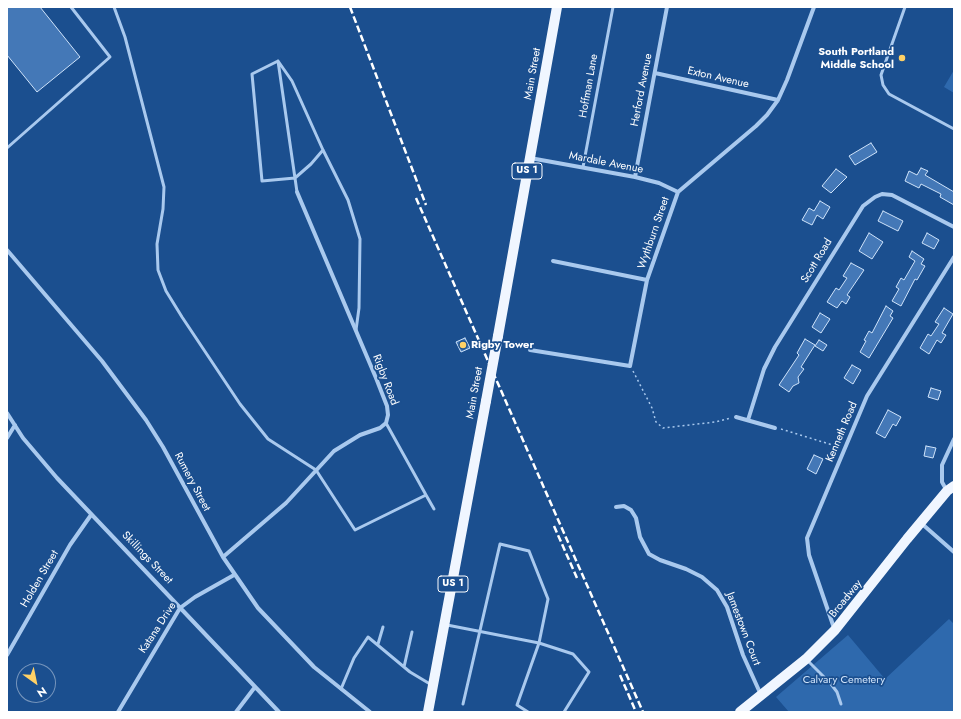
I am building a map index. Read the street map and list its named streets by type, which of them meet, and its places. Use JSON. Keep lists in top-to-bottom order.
{
  "streets": {
    "main road": ["Main Street", "US 1", "Broadway"],
    "street": [
      "Exton Avenue",
      "Herford Avenue",
      "Mardale Avenue",
      "Wythburn Street",
      "Scott Road",
      "Rigby Road",
      "Kenneth Road",
      "Rumery Street",
      "Skillings Street",
      "Holden Street",
      "Katana Drive",
      "Jamestown Court"
    ],
    "lane": ["Hoffman Lane"]
  },
  "crossings": [
    ["Main Street", "Mardale Avenue"],
    ["Exton Avenue", "Herford Avenue"],
    ["Exton Avenue", "Wythburn Street"],
    ["Hoffman Lane", "Mardale Avenue"],
    ["Herford Avenue", "Mardale Avenue"],
    ["Mardale Avenue", "Wythburn Street"],
    ["Rigby Road", "Rumery Street"],
    ["Kenneth Road", "Broadway"],
    ["Rumery Street", "Katana Drive"],
    ["Skillings Street", "Holden Street"],
    ["Skillings Street", "Katana Drive"],
    ["Broadway", "Jamestown Court"]
  ],
  "parks": ["Calvary Cemetery"],
  "places": ["South Portland Middle School", "Rigby Tower"],
  "north": "bottom right"
}
